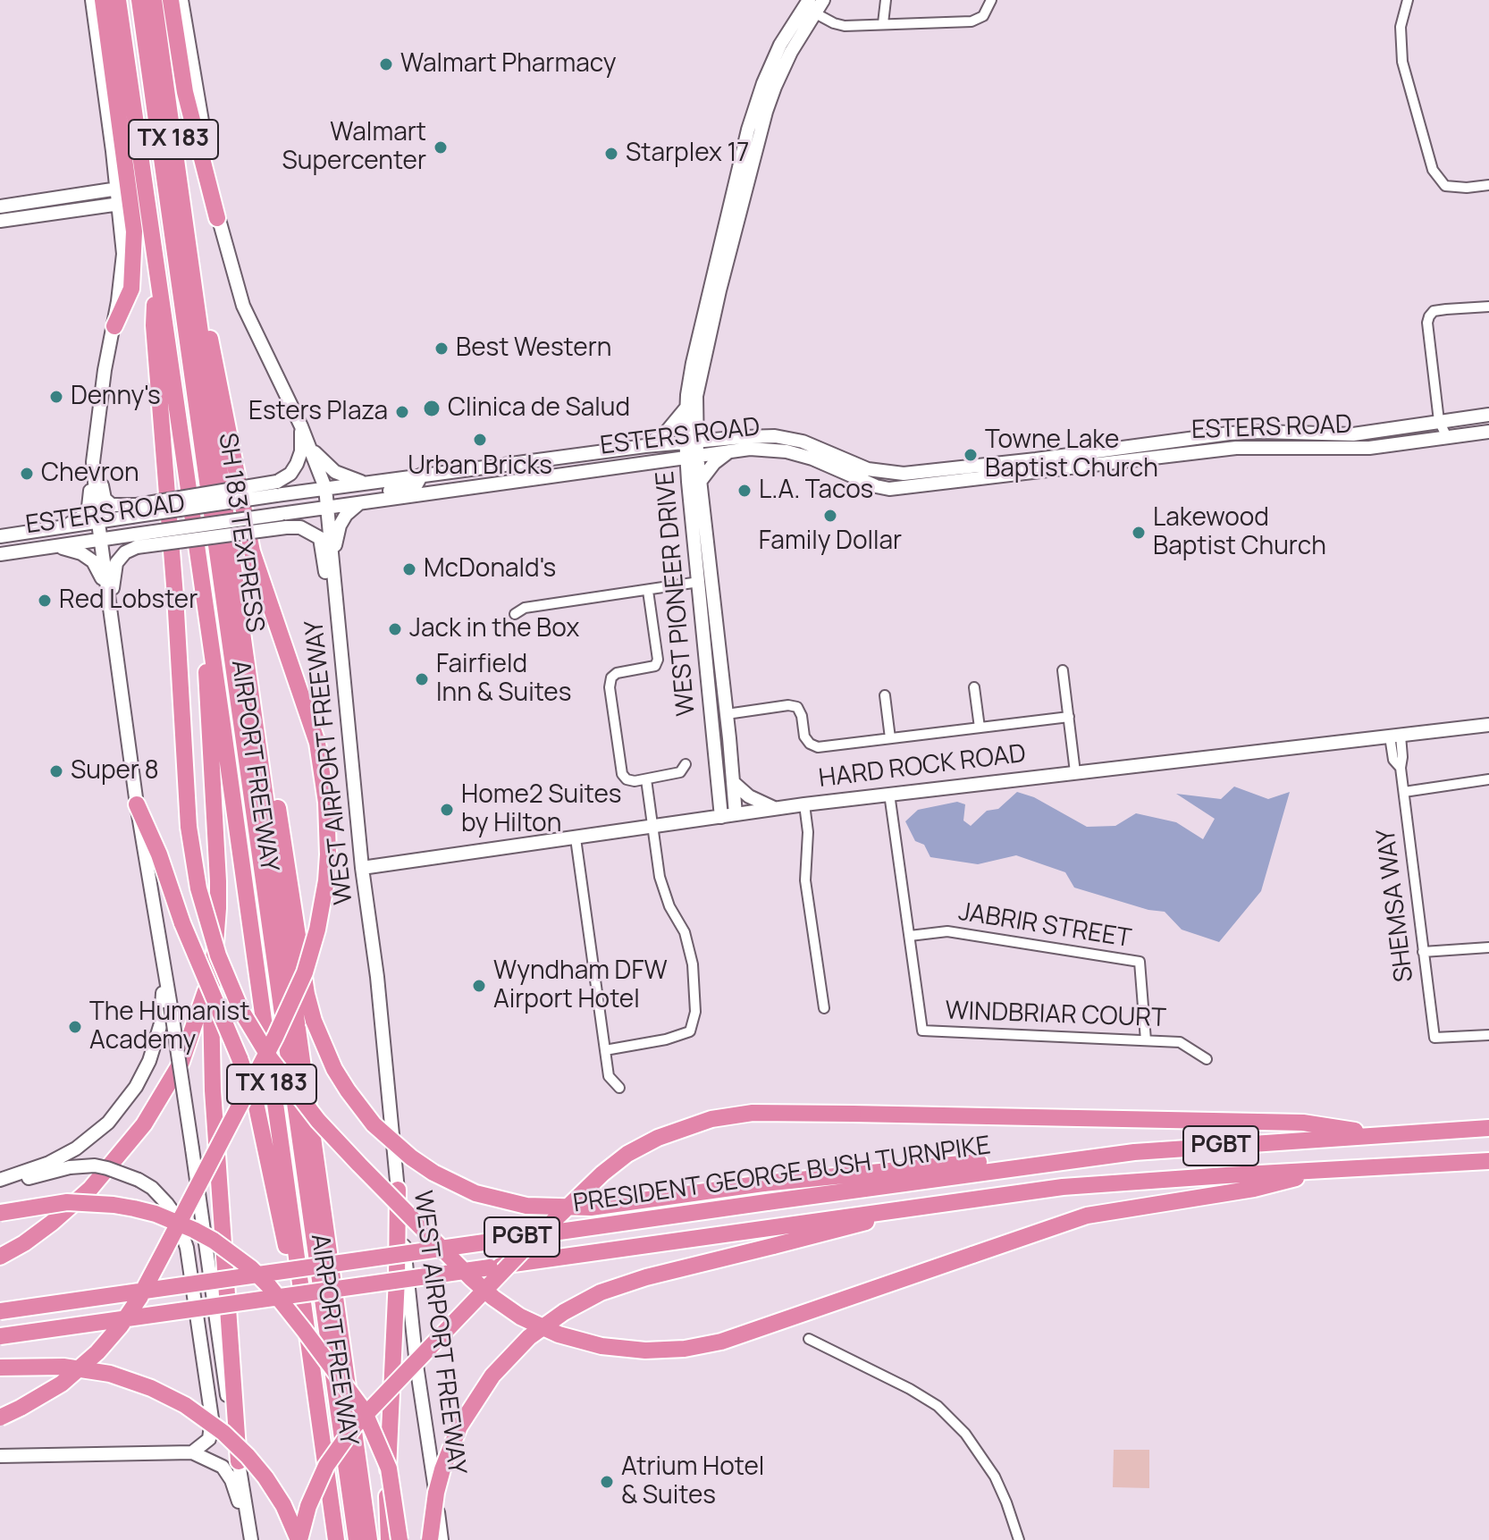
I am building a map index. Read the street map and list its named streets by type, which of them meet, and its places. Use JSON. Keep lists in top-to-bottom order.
{
  "streets": {
    "highway": [
      "TX 183",
      "SH 183 TEXPRESS",
      "AIRPORT FREEWAY",
      "PGBT",
      "PRESIDENT GEORGE BUSH TURNPIKE"
    ],
    "main road": [
      "ESTERS ROAD",
      "WEST PIONEER DRIVE",
      "WEST AIRPORT FREEWAY",
      "HARD ROCK ROAD"
    ],
    "street": ["SHEMSA WAY", "JABRIR STREET", "WINDBRIAR COURT"]
  },
  "crossings": [
    ["ESTERS ROAD", "WEST PIONEER DRIVE"],
    ["ESTERS ROAD", "WEST AIRPORT FREEWAY"],
    ["WEST PIONEER DRIVE", "HARD ROCK ROAD"],
    ["WEST AIRPORT FREEWAY", "HARD ROCK ROAD"],
    ["HARD ROCK ROAD", "SHEMSA WAY"],
    ["HARD ROCK ROAD", "WINDBRIAR COURT"],
    ["JABRIR STREET", "WINDBRIAR COURT"]
  ],
  "places": [
    "Walmart Pharmacy",
    "Walmart Supercenter",
    "Starplex 17",
    "Best Western",
    "Denny's",
    "Clinica de Salud",
    "Esters Plaza",
    "Urban Bricks",
    "Towne Lake Baptist Church",
    "Chevron",
    "L.A. Tacos",
    "Family Dollar",
    "Lakewood Baptist Church",
    "McDonald's",
    "Red Lobster",
    "Jack in the Box",
    "Fairfield Inn & Suites",
    "Super 8",
    "Home2 Suites by Hilton",
    "Wyndham DFW Airport Hotel",
    "The Humanist Academy",
    "Atrium Hotel & Suites"
  ]
}
